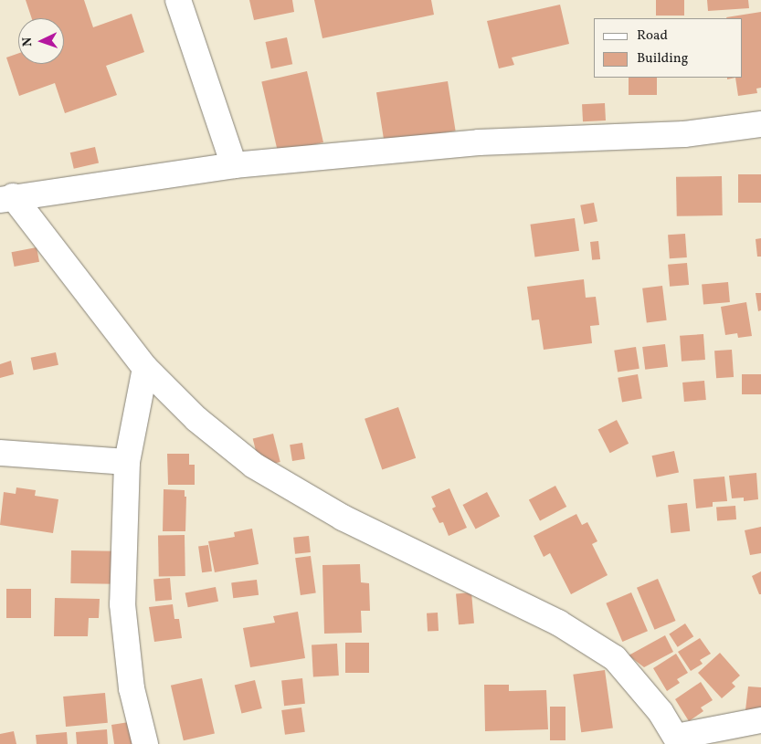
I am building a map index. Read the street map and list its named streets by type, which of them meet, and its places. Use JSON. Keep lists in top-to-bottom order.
{
  "legend": ["Road", "Building"],
  "north": "left"
}
